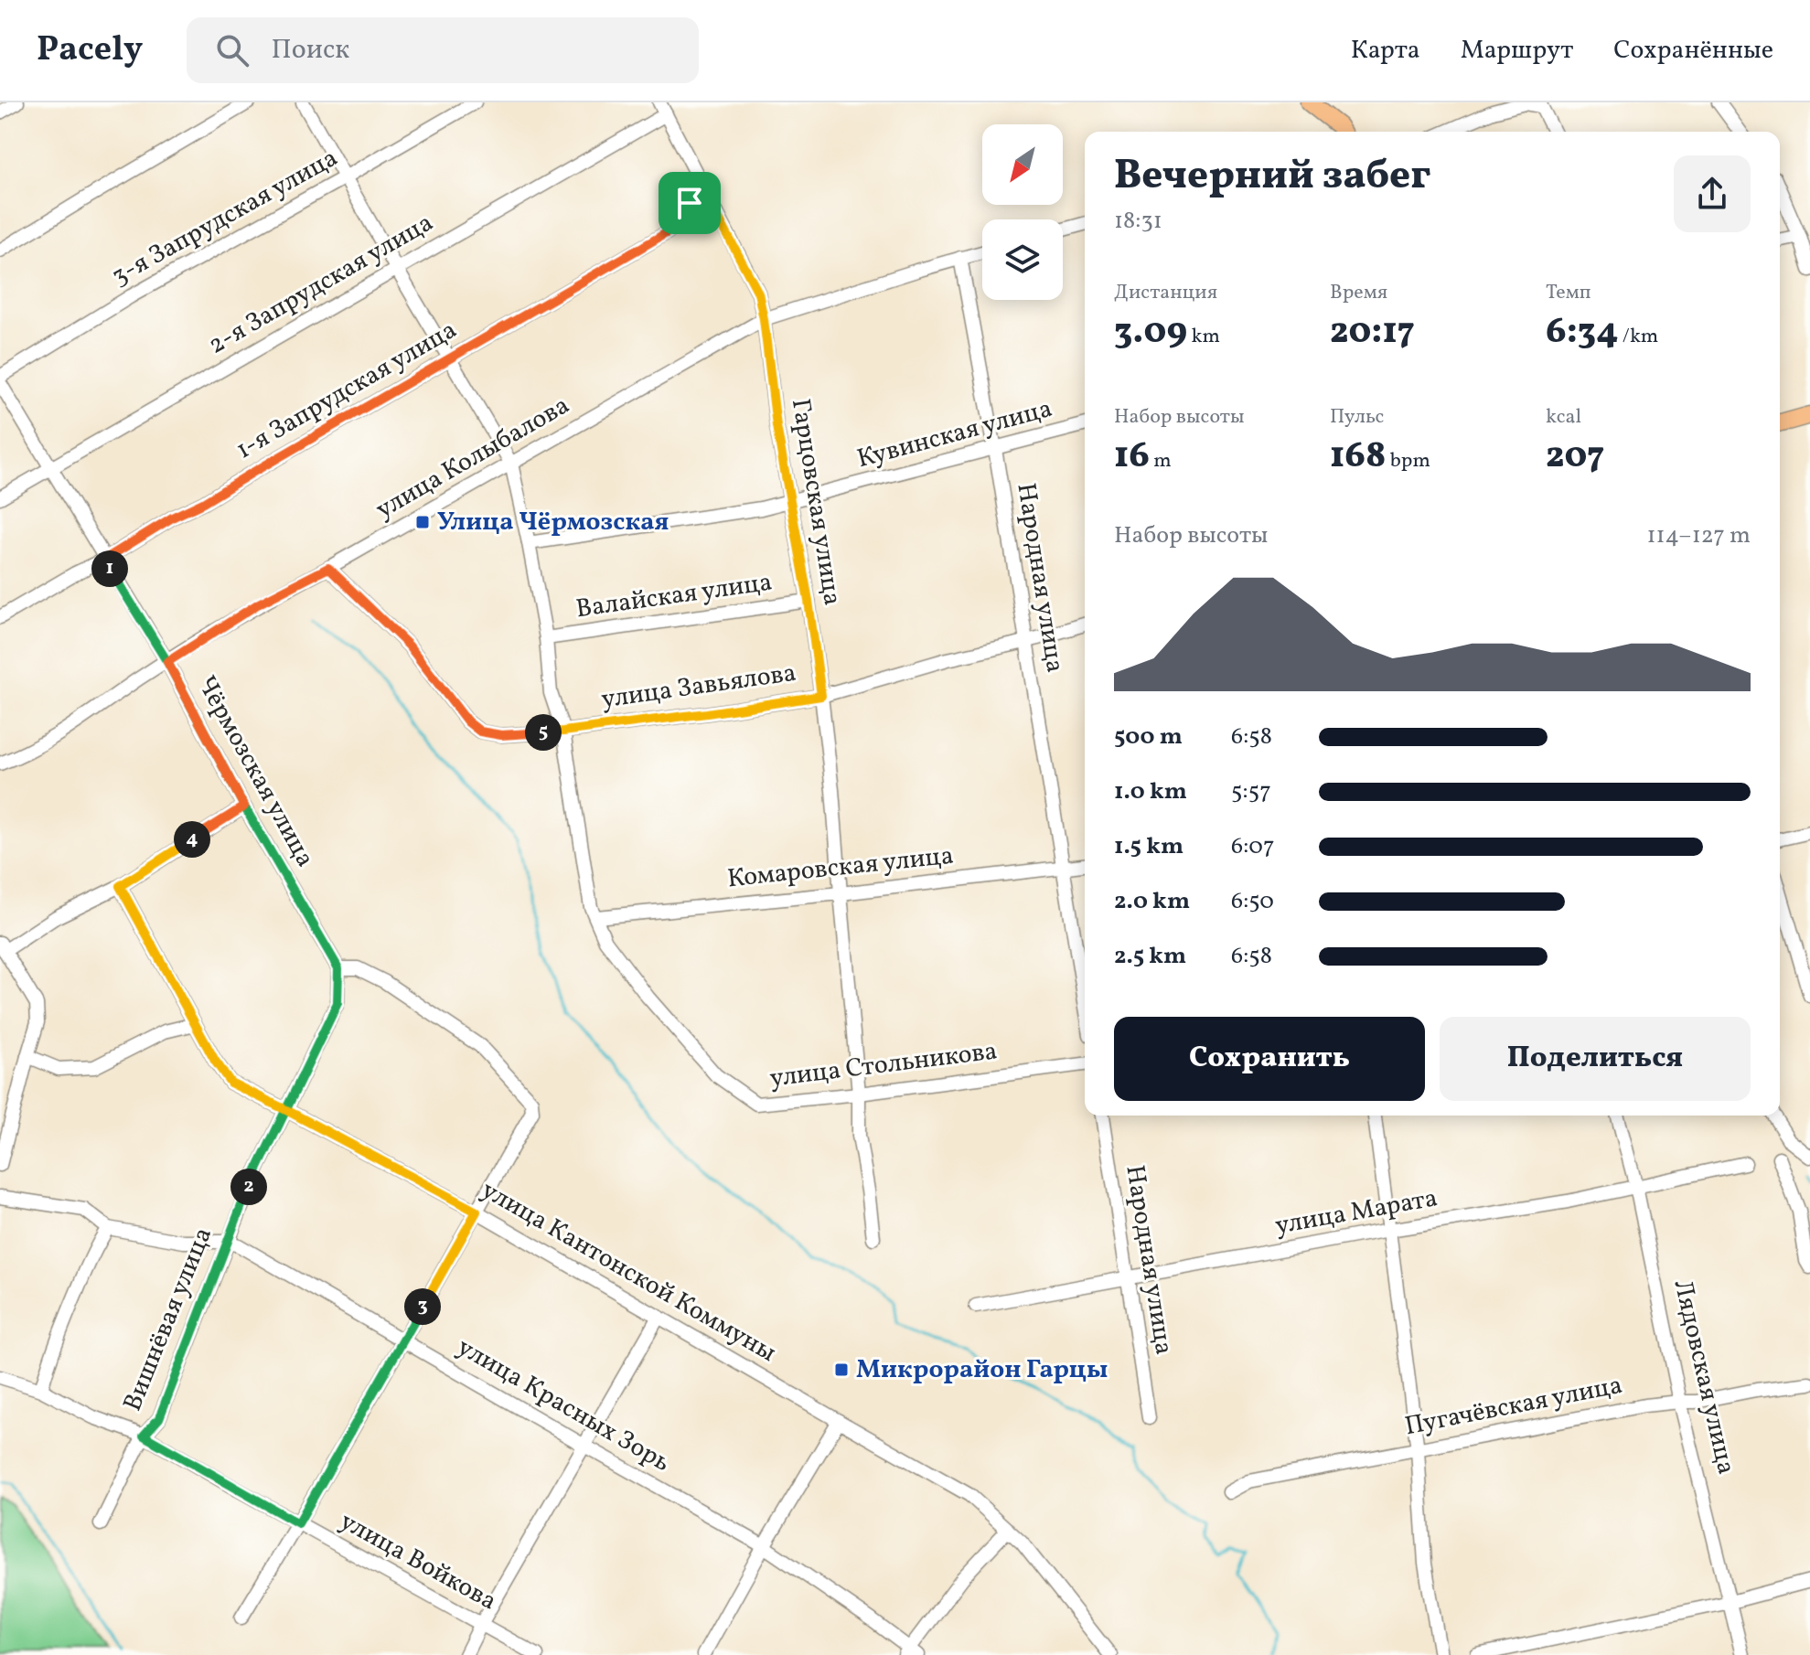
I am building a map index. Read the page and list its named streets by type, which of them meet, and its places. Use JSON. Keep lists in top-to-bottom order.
{
  "streets": {
    "street": [
      "3-я Запрудская улица",
      "2-я Запрудская улица",
      "1-я Запрудская улица",
      "Кувинская улица",
      "улица Колыбалова",
      "Гарцовская улица",
      "Народная улица",
      "Валайская улица",
      "улица Завьялова",
      "Чёрмозская улица",
      "Комаровская улица",
      "улица Стольникова",
      "улица Марата",
      "улица Кантонской Коммуны",
      "Вишнёвая улица",
      "Лядовская улица",
      "улица Красных Зорь",
      "Пугачёвская улица",
      "улица Войкова"
    ]
  },
  "crossings": [
    ["3-я Запрудская улица", "улица Стольникова"],
    ["2-я Запрудская улица", "Гарцовская улица"],
    ["2-я Запрудская улица", "Чёрмозская улица"],
    ["2-я Запрудская улица", "улица Стольникова"],
    ["1-я Запрудская улица", "Гарцовская улица"],
    ["1-я Запрудская улица", "Чёрмозская улица"],
    ["1-я Запрудская улица", "улица Стольникова"],
    ["Кувинская улица", "Гарцовская улица"],
    ["Кувинская улица", "Народная улица"],
    ["Кувинская улица", "улица Стольникова"],
    ["улица Колыбалова", "Гарцовская улица"],
    ["улица Колыбалова", "Народная улица"],
    ["улица Колыбалова", "улица Завьялова"],
    ["улица Колыбалова", "Чёрмозская улица"],
    ["улица Колыбалова", "улица Стольникова"],
    ["Гарцовская улица", "Валайская улица"],
    ["Гарцовская улица", "улица Завьялова"],
    ["Гарцовская улица", "Комаровская улица"],
    ["Гарцовская улица", "улица Стольникова"],
    ["Народная улица", "улица Завьялова"],
    ["Народная улица", "Комаровская улица"],
    ["Народная улица", "улица Марата"],
    ["Валайская улица", "улица Стольникова"],
    ["улица Завьялова", "улица Стольникова"],
    ["Чёрмозская улица", "Вишнёвая улица"],
    ["Комаровская улица", "улица Стольникова"],
    ["улица Марата", "Лядовская улица"],
    ["улица Кантонской Коммуны", "Вишнёвая улица"],
    ["Вишнёвая улица", "улица Красных Зорь"],
    ["Вишнёвая улица", "улица Войкова"],
    ["Лядовская улица", "Пугачёвская улица"]
  ],
  "places": {
    "transit": ["Улица Чёрмозская", "Микрорайон Гарцы"]
  },
  "north": "bottom left",
  "page": {
    "header": "Pacely",
    "search": "Поиск",
    "nav": ["Карта", "Маршрут", "Сохранённые"],
    "heading": ["Вечерний забег", "18:31"],
    "stats": [
      ["Дистанция", "3.09 km"],
      ["Время", "20:17"],
      ["Темп", "6:34 /km"],
      ["Набор высоты", "16 m"],
      ["Пульс", "168 bpm"],
      ["kcal", "207"]
    ],
    "chart": ["Набор высоты", "114–127 m"],
    "pins": [
      "1",
      "5",
      "4",
      "2",
      "3"
    ],
    "list": [
      {
        "name": "500 m",
        "note": "6:58"
      },
      {
        "name": "1.0 km",
        "note": "5:57"
      },
      {
        "name": "1.5 km",
        "note": "6:07"
      },
      {
        "name": "2.0 km",
        "note": "6:50"
      },
      {
        "name": "2.5 km",
        "note": "6:58"
      }
    ],
    "buttons": ["Сохранить", "Поделиться"]
  }
}
